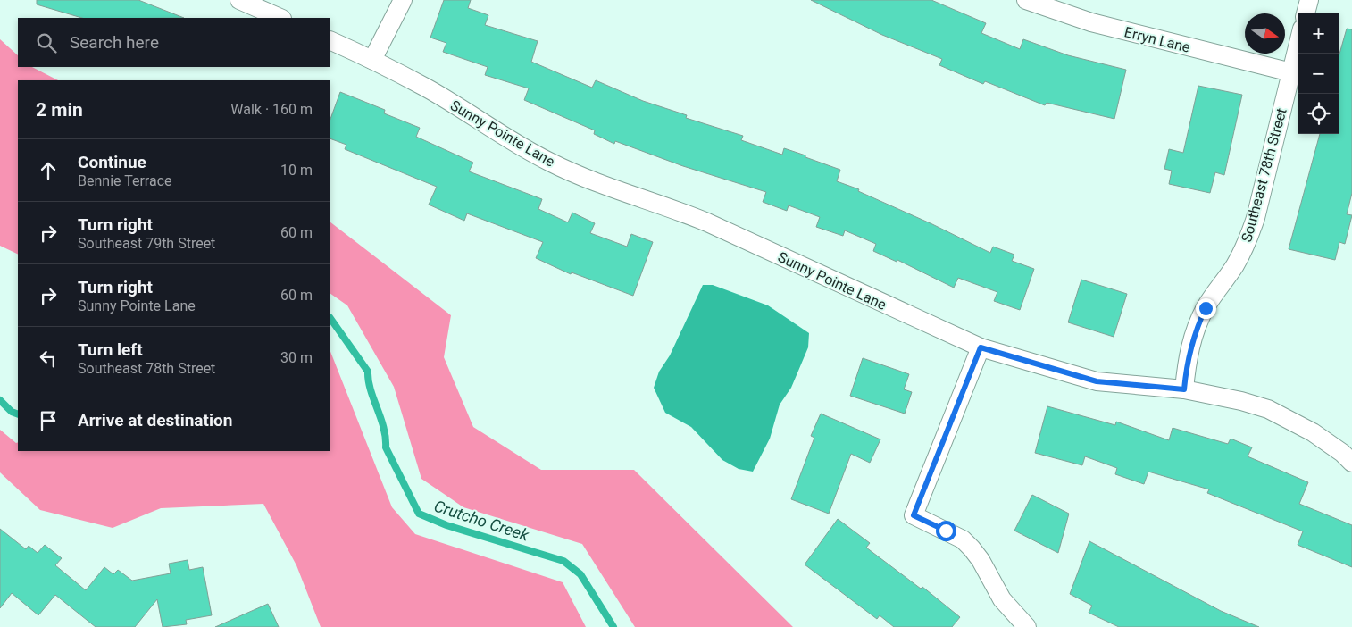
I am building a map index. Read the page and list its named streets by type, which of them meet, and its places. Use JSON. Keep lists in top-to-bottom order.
{
  "streets": {
    "street": ["Erryn Lane", "Sunny Pointe Lane", "Southeast 78th Street"]
  },
  "crossings": [
    ["Erryn Lane", "Southeast 78th Street"],
    ["Sunny Pointe Lane", "Southeast 78th Street"]
  ],
  "water": ["Crutcho Creek"],
  "north": "right",
  "page": {
    "map_buttons": ["+", "−"],
    "search": "Search here",
    "heading": ["2 min", "Walk · 160 m"],
    "list": [
      ["Continue", "Bennie Terrace", "10 m"],
      ["Turn right", "Southeast 79th Street", "60 m"],
      ["Turn right", "Sunny Pointe Lane", "60 m"],
      ["Turn left", "Southeast 78th Street", "30 m"],
      "Arrive at destination"
    ]
  }
}
